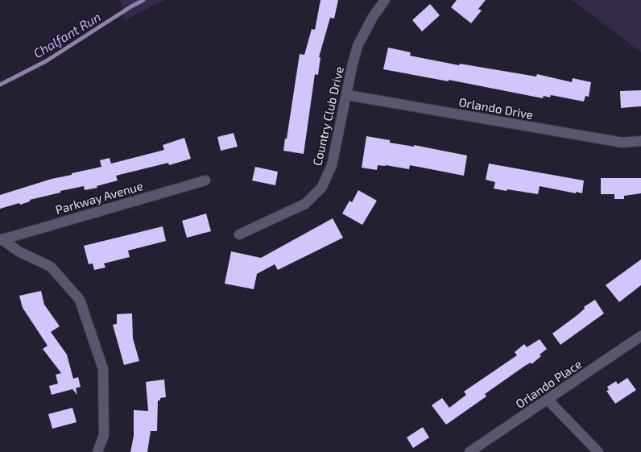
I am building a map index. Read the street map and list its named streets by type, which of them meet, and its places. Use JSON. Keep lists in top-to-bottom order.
{
  "streets": {
    "street": [
      "Orlando Drive",
      "Country Club Drive",
      "Parkway Avenue",
      "Orlando Place"
    ]
  },
  "crossings": [
    ["Orlando Drive", "Country Club Drive"]
  ],
  "water": ["Chalfant Run"]
}
